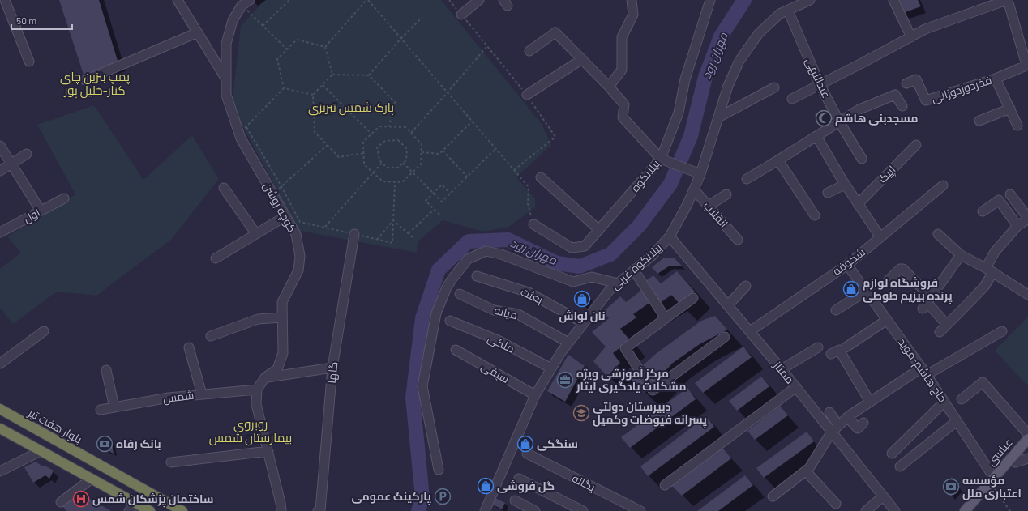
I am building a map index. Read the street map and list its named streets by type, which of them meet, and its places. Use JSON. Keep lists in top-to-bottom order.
{
  "streets": {
    "highway": ["بلوار هفت تیر"],
    "main road": ["عباسى"],
    "street": [
      "عبداللهی",
      "فخردوزدوزانی",
      "اپیک",
      "بیلانکوه",
      "کوچه روشن",
      "انقلاب",
      "اول",
      "شکوفه",
      "بیلانکوه غربی",
      "بعثت",
      "میانه",
      "ملکی",
      "حاج هاشم-موید",
      "گلها",
      "سیفی",
      "ممتاز",
      "شمس",
      "یگانه"
    ]
  },
  "crossings": [
    ["عبداللهی", "بیلانکوه غربی"],
    ["کوچه روشن", "شمس"],
    ["انقلاب", "بیلانکوه غربی"],
    ["شکوفه", "حاج هاشم-موید"],
    ["شکوفه", "ممتاز"],
    ["بیلانکوه غربی", "بعثت"],
    ["بیلانکوه غربی", "میانه"],
    ["بیلانکوه غربی", "ملکی"],
    ["بیلانکوه غربی", "سیفی"],
    ["بیلانکوه غربی", "ممتاز"],
    ["حاج هاشم-موید", "عباسى"]
  ],
  "districts": ["پمپ بنزین چای کنار-خلیل پور", "پارک شمس تبریزی", "روبروی بیمارستان شمس"],
  "water": ["مهران رود"],
  "places": {
    "mosque": ["مسجدبنی هاشم"],
    "shop": [
      "فروشگاه لوازم پرنده بیزیم طوطی",
      "نان لواش",
      "سنگکی",
      "گل فروشی"
    ],
    "office": ["مرکز آموزشی ویژه مشکلات یادگیری ایثار"],
    "school or university": ["دبیرستان دولتی پسرانه فیوضات وکمیل"],
    "bank": ["بانک رفاه", "مؤسسه اعتباری ملل"],
    "parking": ["پارکینگ عمومی"],
    "hospital": ["ساختمان پزشکان شمس"]
  },
  "scale_bar": "50 m"
}
